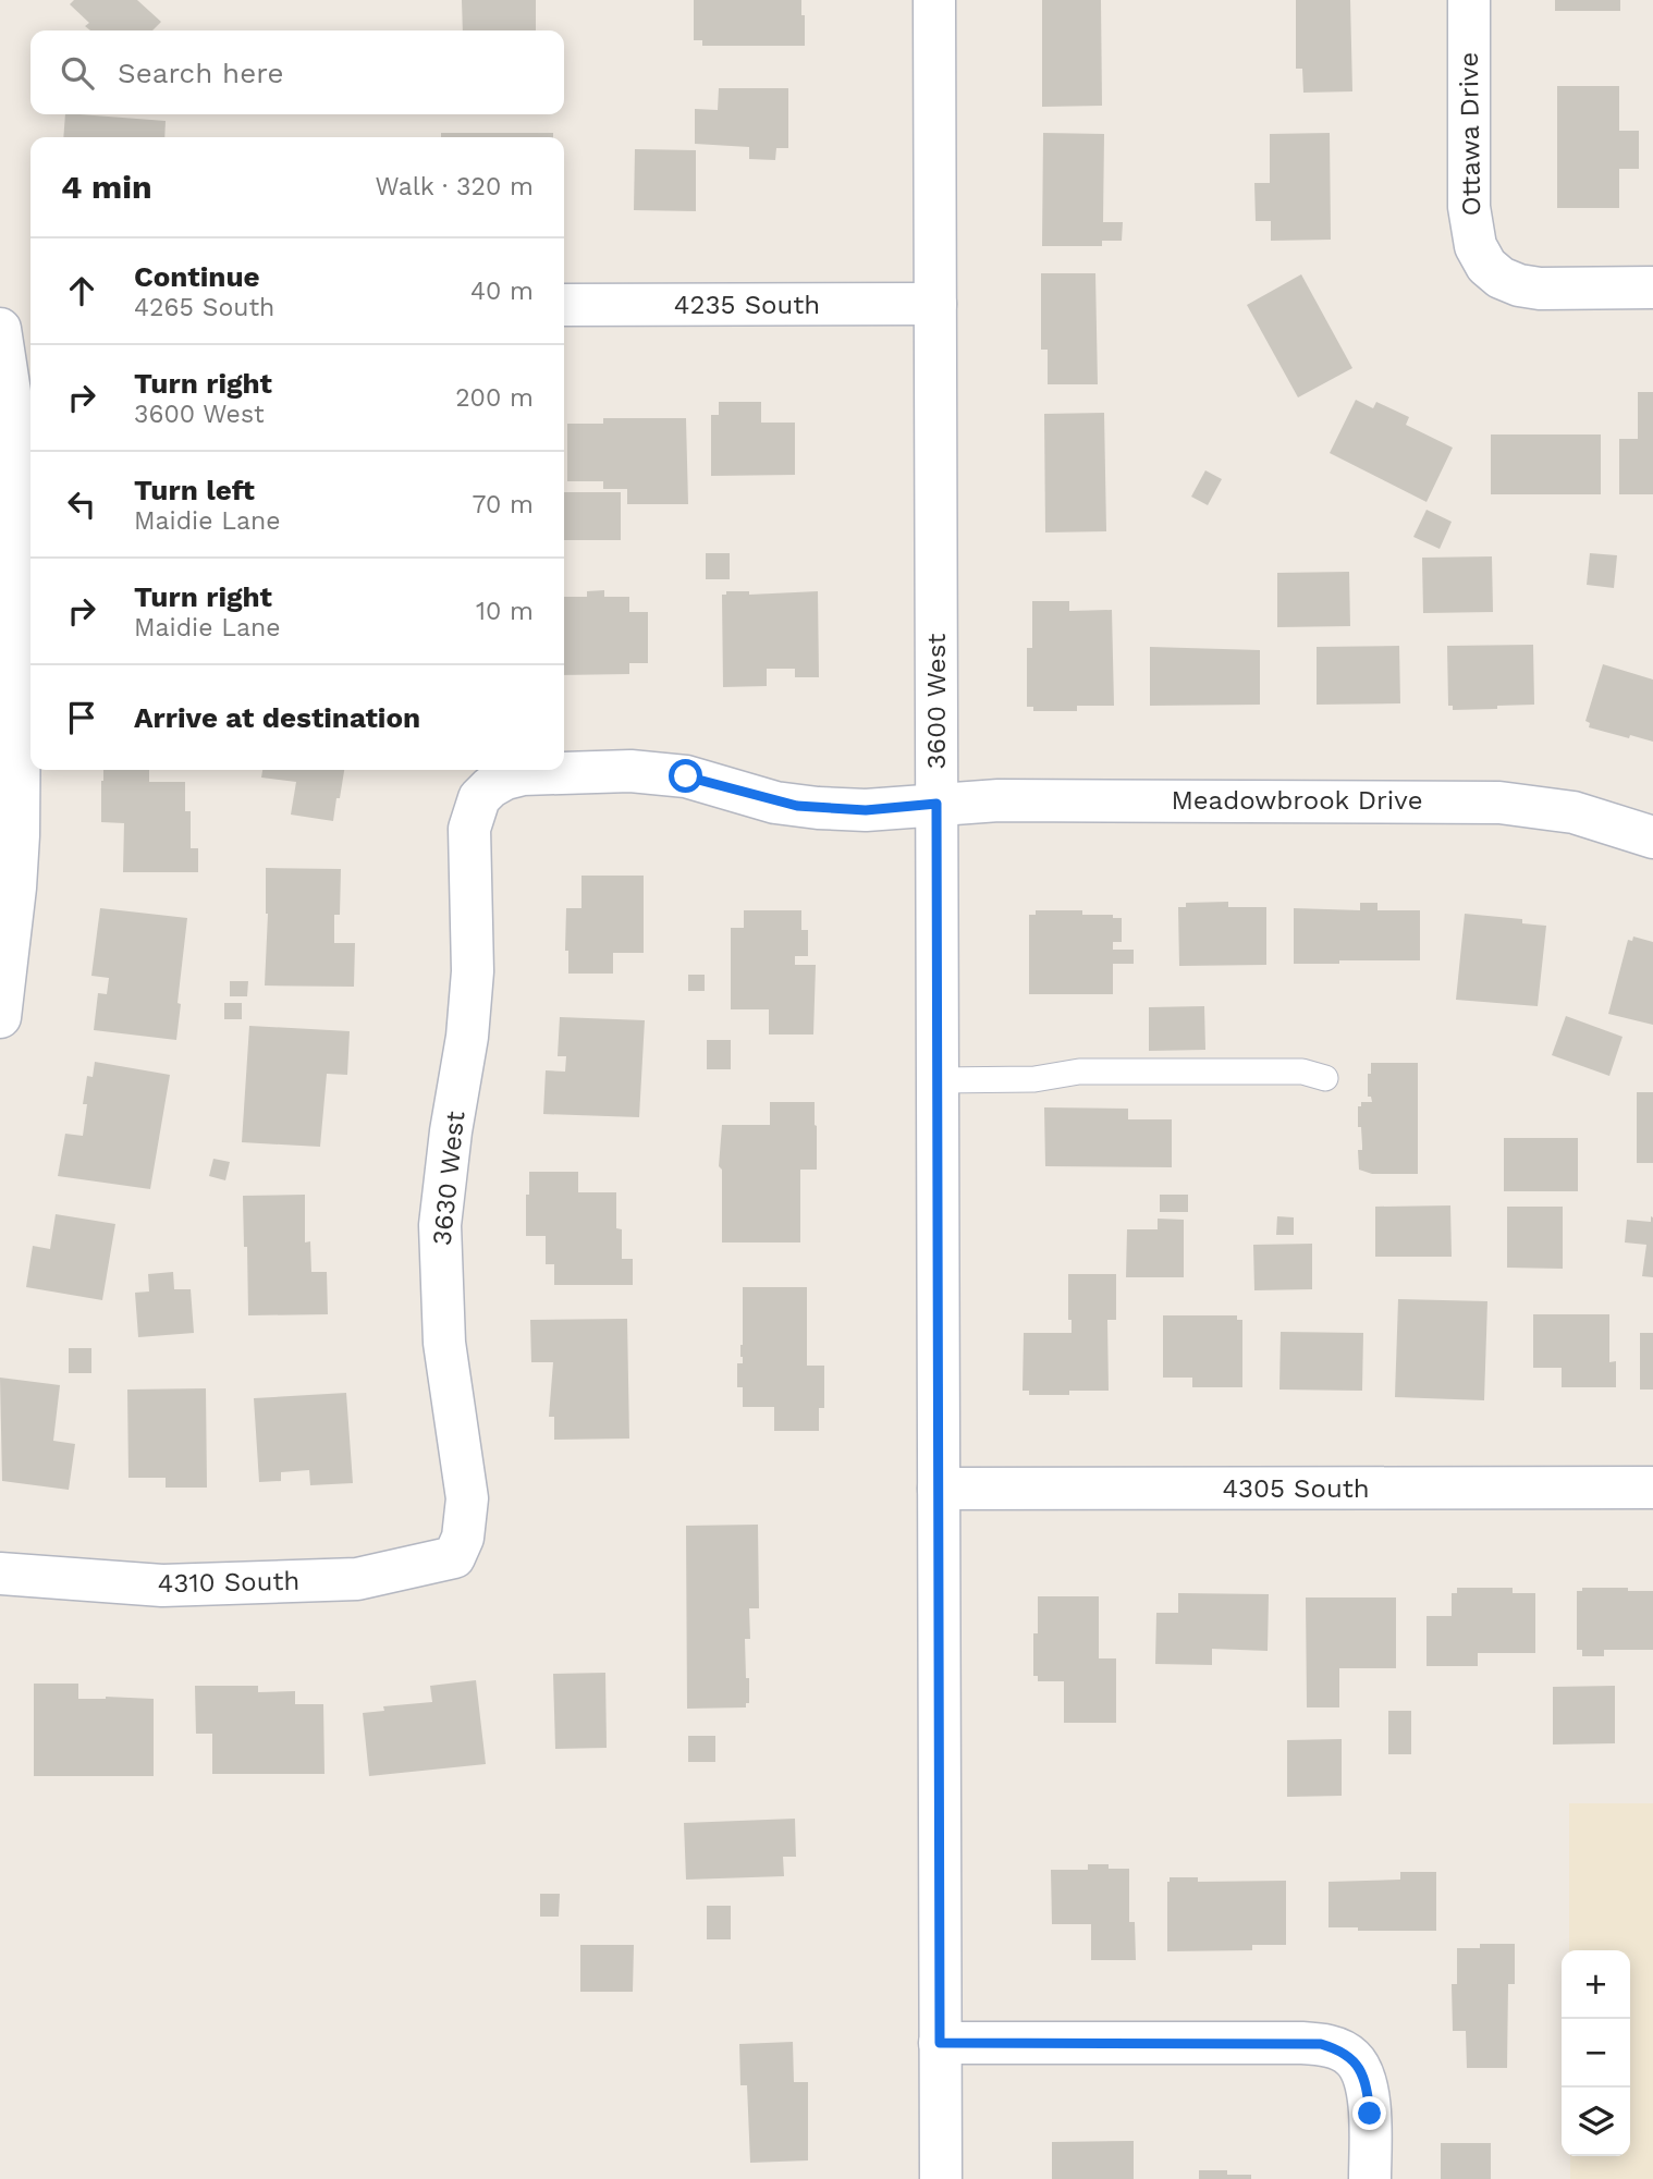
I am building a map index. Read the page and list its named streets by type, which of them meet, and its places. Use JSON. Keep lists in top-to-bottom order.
{
  "streets": {
    "street": [
      "Ottawa Drive",
      "4235 South",
      "3600 West",
      "Meadowbrook Drive",
      "3630 West",
      "4305 South",
      "4310 South"
    ]
  },
  "crossings": [
    ["4235 South", "3600 West"],
    ["3600 West", "Meadowbrook Drive"],
    ["3600 West", "4305 South"],
    ["Meadowbrook Drive", "3630 West"],
    ["3630 West", "4310 South"]
  ],
  "page": {
    "search": "Search here",
    "heading": ["4 min", "Walk · 320 m"],
    "list": [
      ["Continue", "4265 South", "40 m"],
      ["Turn right", "3600 West", "200 m"],
      ["Turn left", "Maidie Lane", "70 m"],
      ["Turn right", "Maidie Lane", "10 m"],
      "Arrive at destination"
    ],
    "map_buttons": ["+", "−"]
  }
}
